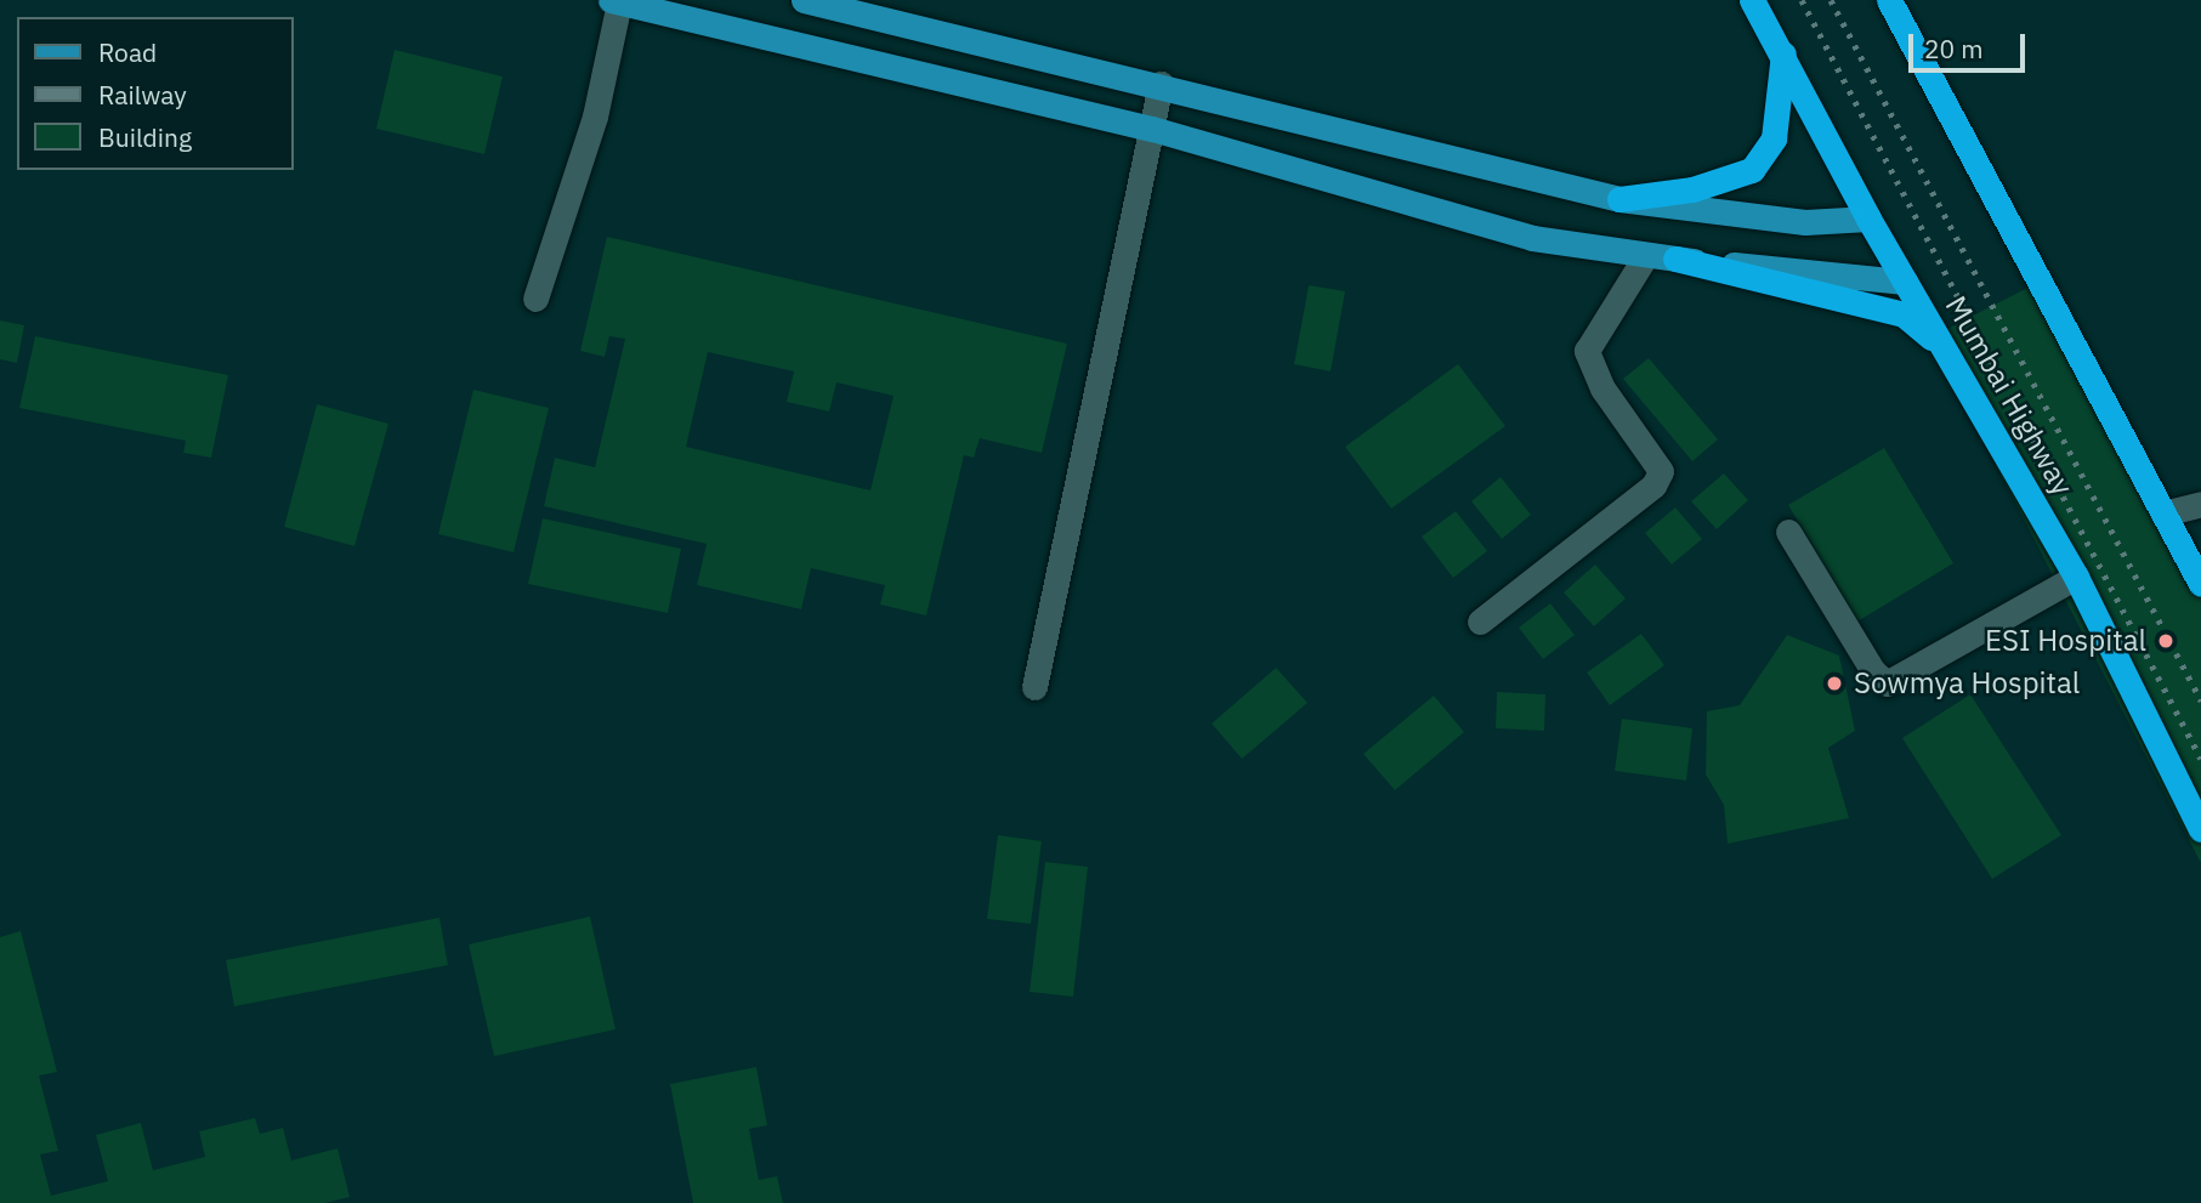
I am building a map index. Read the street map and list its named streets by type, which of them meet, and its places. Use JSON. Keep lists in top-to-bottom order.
{
  "streets": {
    "highway": ["Mumbai Highway"]
  },
  "places": ["ESI Hospital", "Sowmya Hospital"],
  "legend": ["Road", "Railway", "Building"],
  "scale_bar": "20 m"
}
